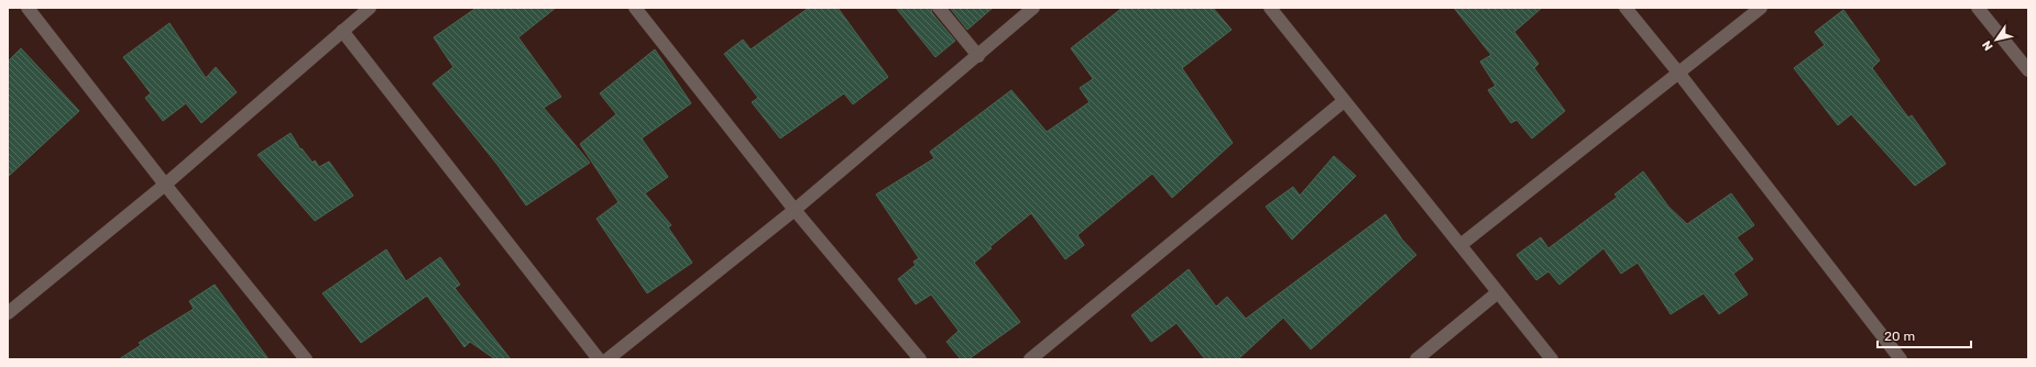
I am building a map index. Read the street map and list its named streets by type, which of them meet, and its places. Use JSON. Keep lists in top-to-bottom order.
{
  "scale_bar": "20 m",
  "north": "bottom left"
}
